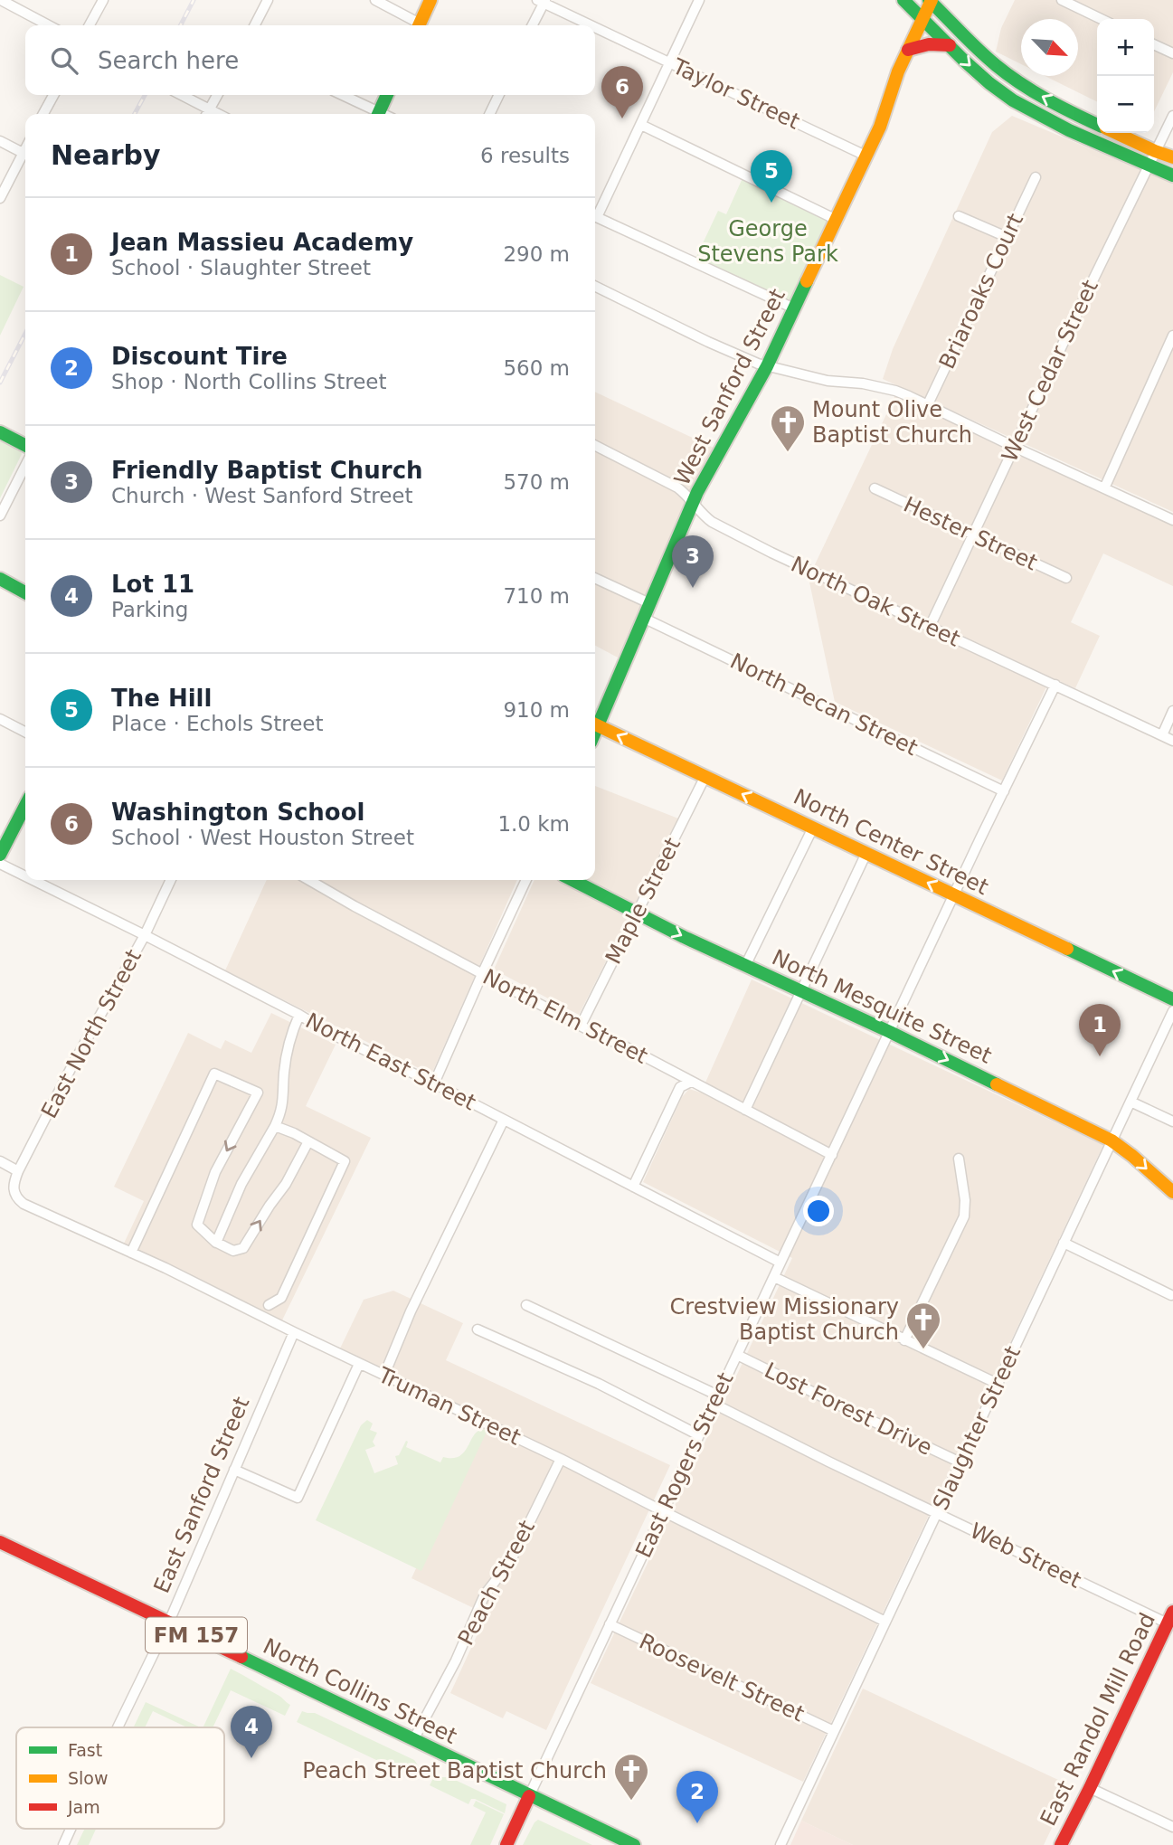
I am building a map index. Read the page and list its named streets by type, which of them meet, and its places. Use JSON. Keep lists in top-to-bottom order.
{
  "streets": {
    "main road": [
      "West Sanford Street",
      "North Center Street",
      "North Mesquite Street",
      "FM 157",
      "North Collins Street",
      "East Randol Mill Road"
    ],
    "street": [
      "Taylor Street",
      "Briaroaks Court",
      "West Cedar Street",
      "Hester Street",
      "North Oak Street",
      "North Pecan Street",
      "Maple Street",
      "North Elm Street",
      "East North Street",
      "North East Street",
      "Truman Street",
      "Lost Forest Drive",
      "Slaughter Street",
      "East Rogers Street",
      "East Sanford Street",
      "Web Street",
      "Peach Street",
      "Roosevelt Street"
    ]
  },
  "crossings": [
    ["Taylor Street", "West Sanford Street"],
    ["West Cedar Street", "Hester Street"],
    ["West Cedar Street", "North Oak Street"],
    ["West Sanford Street", "North Oak Street"],
    ["West Sanford Street", "North Pecan Street"],
    ["North Oak Street", "East Rogers Street"],
    ["North Pecan Street", "East Rogers Street"],
    ["North Center Street", "Maple Street"],
    ["North Center Street", "East Rogers Street"],
    ["Maple Street", "North Mesquite Street"],
    ["Maple Street", "North Elm Street"],
    ["North Mesquite Street", "Slaughter Street"],
    ["North Mesquite Street", "East Rogers Street"],
    ["North Elm Street", "East Rogers Street"],
    ["East North Street", "North East Street"],
    ["East North Street", "Truman Street"],
    ["North East Street", "East Rogers Street"],
    ["Truman Street", "Slaughter Street"],
    ["Truman Street", "East Rogers Street"],
    ["Truman Street", "East Sanford Street"],
    ["Truman Street", "Peach Street"],
    ["Lost Forest Drive", "Slaughter Street"],
    ["Lost Forest Drive", "East Rogers Street"],
    ["Slaughter Street", "Web Street"],
    ["Slaughter Street", "Roosevelt Street"],
    ["East Rogers Street", "Web Street"],
    ["East Rogers Street", "Roosevelt Street"],
    ["East Rogers Street", "North Collins Street"],
    ["East Sanford Street", "North Collins Street"],
    ["Web Street", "East Randol Mill Road"],
    ["Peach Street", "North Collins Street"]
  ],
  "one_way": ["North Center Street", "North Mesquite Street"],
  "parks": ["George Stevens Park"],
  "places": {
    "church": ["Mount Olive Baptist Church", "Crestview Missionary Baptist Church", "Peach Street Baptist Church"]
  },
  "legend": ["Fast", "Slow", "Jam"],
  "north": "bottom right",
  "page": {
    "map_buttons": ["+", "−"],
    "search": "Search here",
    "pins": [
      "6",
      "5",
      "3",
      "1",
      "4",
      "2"
    ],
    "heading": ["Nearby", "6 results"],
    "list": [
      {
        "mark": "1",
        "name": "Jean Massieu Academy",
        "note": "School · Slaughter Street",
        "value": "290 m"
      },
      {
        "mark": "2",
        "name": "Discount Tire",
        "note": "Shop · North Collins Street",
        "value": "560 m"
      },
      {
        "mark": "3",
        "name": "Friendly Baptist Church",
        "note": "Church · West Sanford Street",
        "value": "570 m"
      },
      {
        "mark": "4",
        "name": "Lot 11",
        "note": "Parking",
        "value": "710 m"
      },
      {
        "mark": "5",
        "name": "The Hill",
        "note": "Place · Echols Street",
        "value": "910 m"
      },
      {
        "mark": "6",
        "name": "Washington School",
        "note": "School · West Houston Street",
        "value": "1.0 km"
      }
    ]
  }
}
